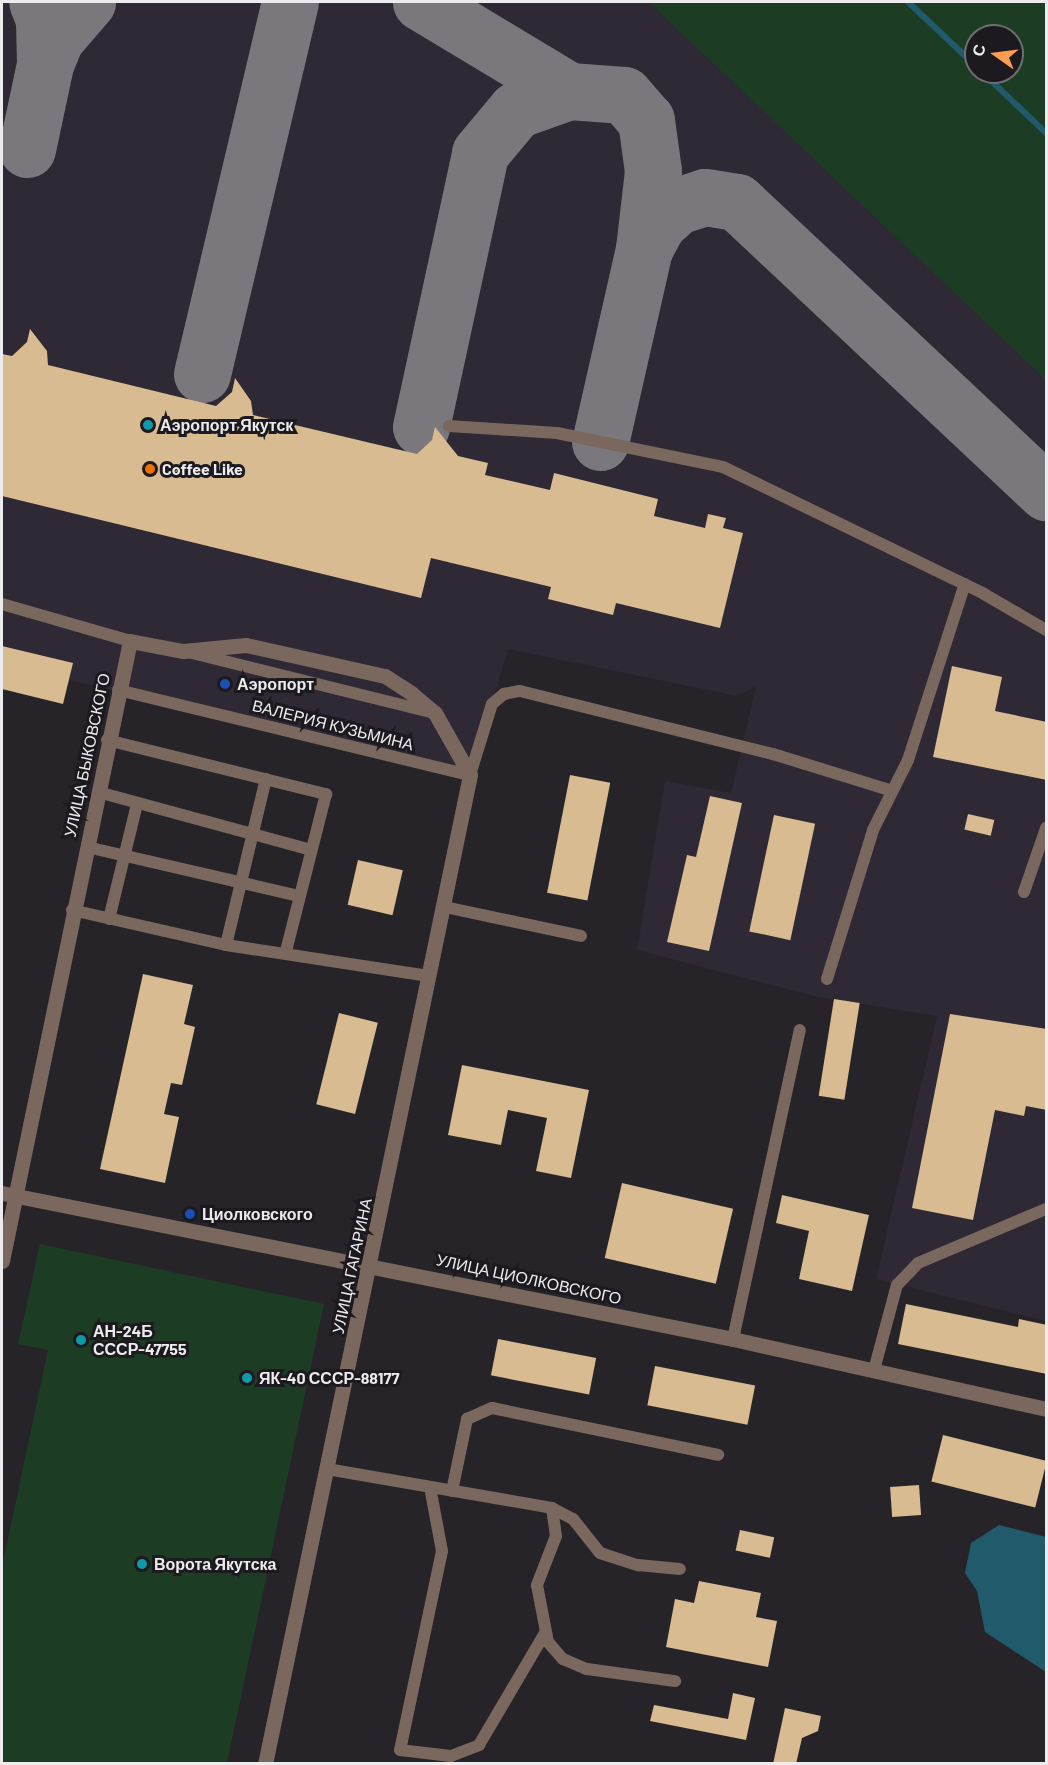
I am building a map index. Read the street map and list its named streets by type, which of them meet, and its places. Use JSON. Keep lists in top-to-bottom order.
{
  "streets": {
    "street": ["УЛИЦА БЫКОВСКОГО", "УЛИЦА ГАГАРИНА", "УЛИЦА ЦИОЛКОВСКОГО"],
    "lane": ["ВАЛЕРИЯ КУЗЬМИНА"]
  },
  "crossings": [
    ["ВАЛЕРИЯ КУЗЬМИНА", "УЛИЦА БЫКОВСКОГО"],
    ["ВАЛЕРИЯ КУЗЬМИНА", "УЛИЦА ГАГАРИНА"],
    ["УЛИЦА БЫКОВСКОГО", "УЛИЦА ЦИОЛКОВСКОГО"],
    ["УЛИЦА ГАГАРИНА", "УЛИЦА ЦИОЛКОВСКОГО"]
  ],
  "places": [
    "Аэропорт Якутск",
    "Coffee Like",
    "Аэропорт",
    "Циолковского",
    "АН-24Б СССР-47755",
    "ЯК-40 СССР-88177",
    "Ворота Якутска"
  ],
  "north": "left"
}
